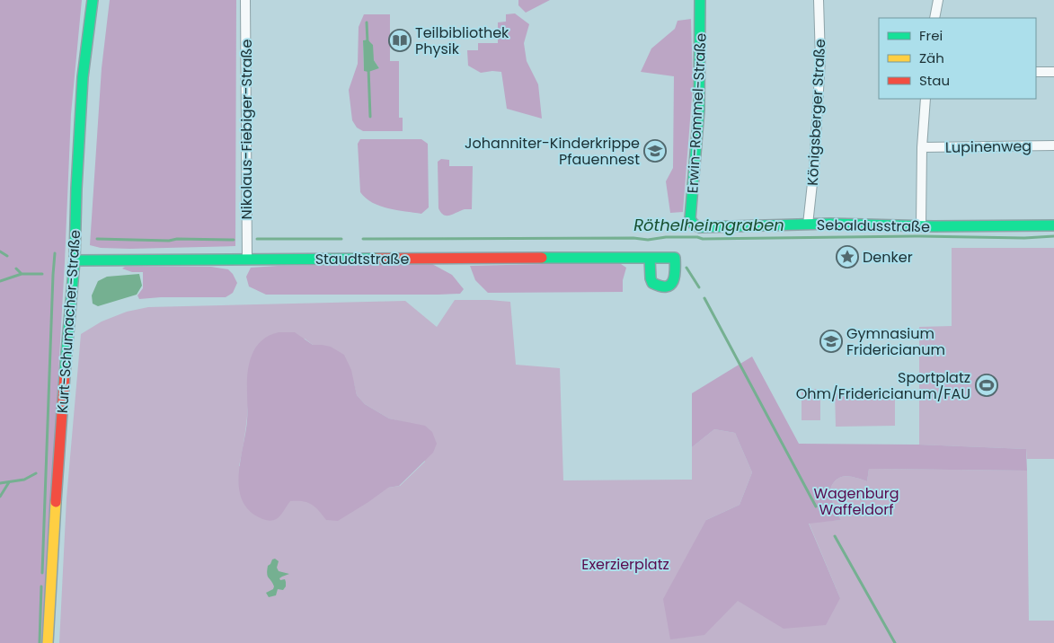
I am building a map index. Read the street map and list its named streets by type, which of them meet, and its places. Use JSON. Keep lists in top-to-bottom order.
{
  "streets": {
    "street": [
      "Königsberger Straße",
      "Erwin-Rommel-Straße",
      "Nikolaus-Fiebiger-Straße",
      "Lupinenweg",
      "Sebaldusstraße",
      "Staudtstraße",
      "Kurt-Schumacher-Straße"
    ]
  },
  "crossings": [
    ["Königsberger Straße", "Sebaldusstraße"],
    ["Erwin-Rommel-Straße", "Sebaldusstraße"],
    ["Nikolaus-Fiebiger-Straße", "Staudtstraße"],
    ["Staudtstraße", "Kurt-Schumacher-Straße"]
  ],
  "water": ["Röthelheimgraben"],
  "parks": ["Wagenburg Waffeldorf", "Exerzierplatz"],
  "places": {
    "library": ["Teilbibliothek Physik"],
    "school or university": ["Johanniter-Kinderkrippe Pfauennest", "Gymnasium Fridericianum"],
    "place": ["Denker"],
    "sports": ["Sportplatz Ohm/Fridericianum/FAU"]
  },
  "legend": ["Frei", "Zäh", "Stau"]
}
